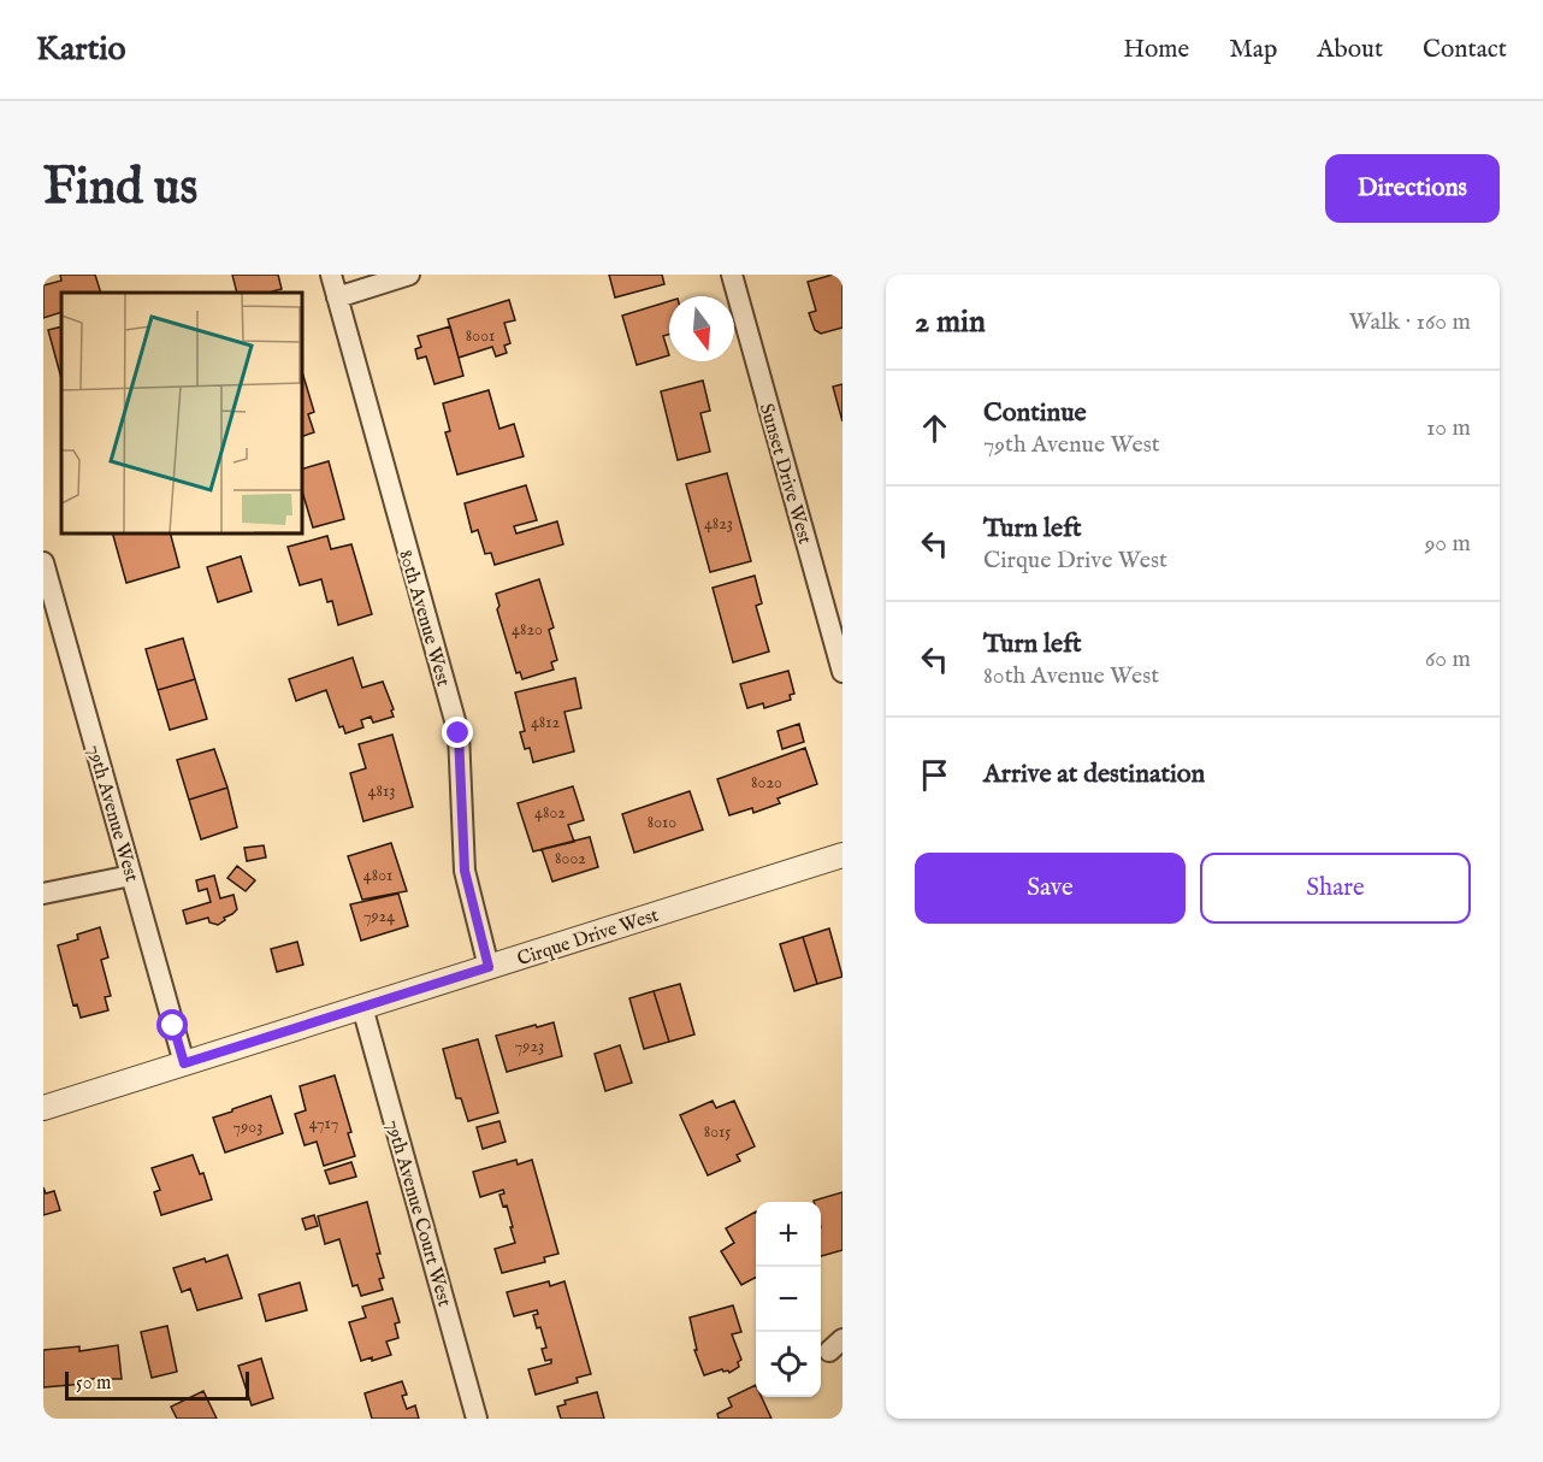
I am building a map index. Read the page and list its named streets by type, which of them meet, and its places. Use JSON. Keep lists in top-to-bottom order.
{
  "streets": {
    "street": [
      "Sunset Drive West",
      "80th Avenue West",
      "79th Avenue West",
      "Cirque Drive West",
      "79th Avenue Court West"
    ]
  },
  "crossings": [
    ["80th Avenue West", "Cirque Drive West"],
    ["79th Avenue West", "Cirque Drive West"],
    ["Cirque Drive West", "79th Avenue Court West"]
  ],
  "house_numbers": [
    "8001",
    "4823",
    "4820",
    "4812",
    "8020",
    "4813",
    "4802",
    "8010",
    "8002",
    "4801",
    "7924",
    "7923",
    "4717",
    "7903",
    "8015"
  ],
  "scale_bar": "50 m",
  "north": "bottom",
  "page": {
    "header": "Kartio",
    "nav": [
      "Home",
      "Map",
      "About",
      "Contact"
    ],
    "buttons": [
      "Directions",
      ["Save", "Share"]
    ],
    "title": "Find us",
    "heading": ["2 min", "Walk · 160 m"],
    "list": [
      ["Continue", "79th Avenue West", "10 m"],
      ["Turn left", "Cirque Drive West", "90 m"],
      ["Turn left", "80th Avenue West", "60 m"],
      "Arrive at destination"
    ],
    "map_buttons": ["+", "−"],
    "scale": "50 m"
  }
}
